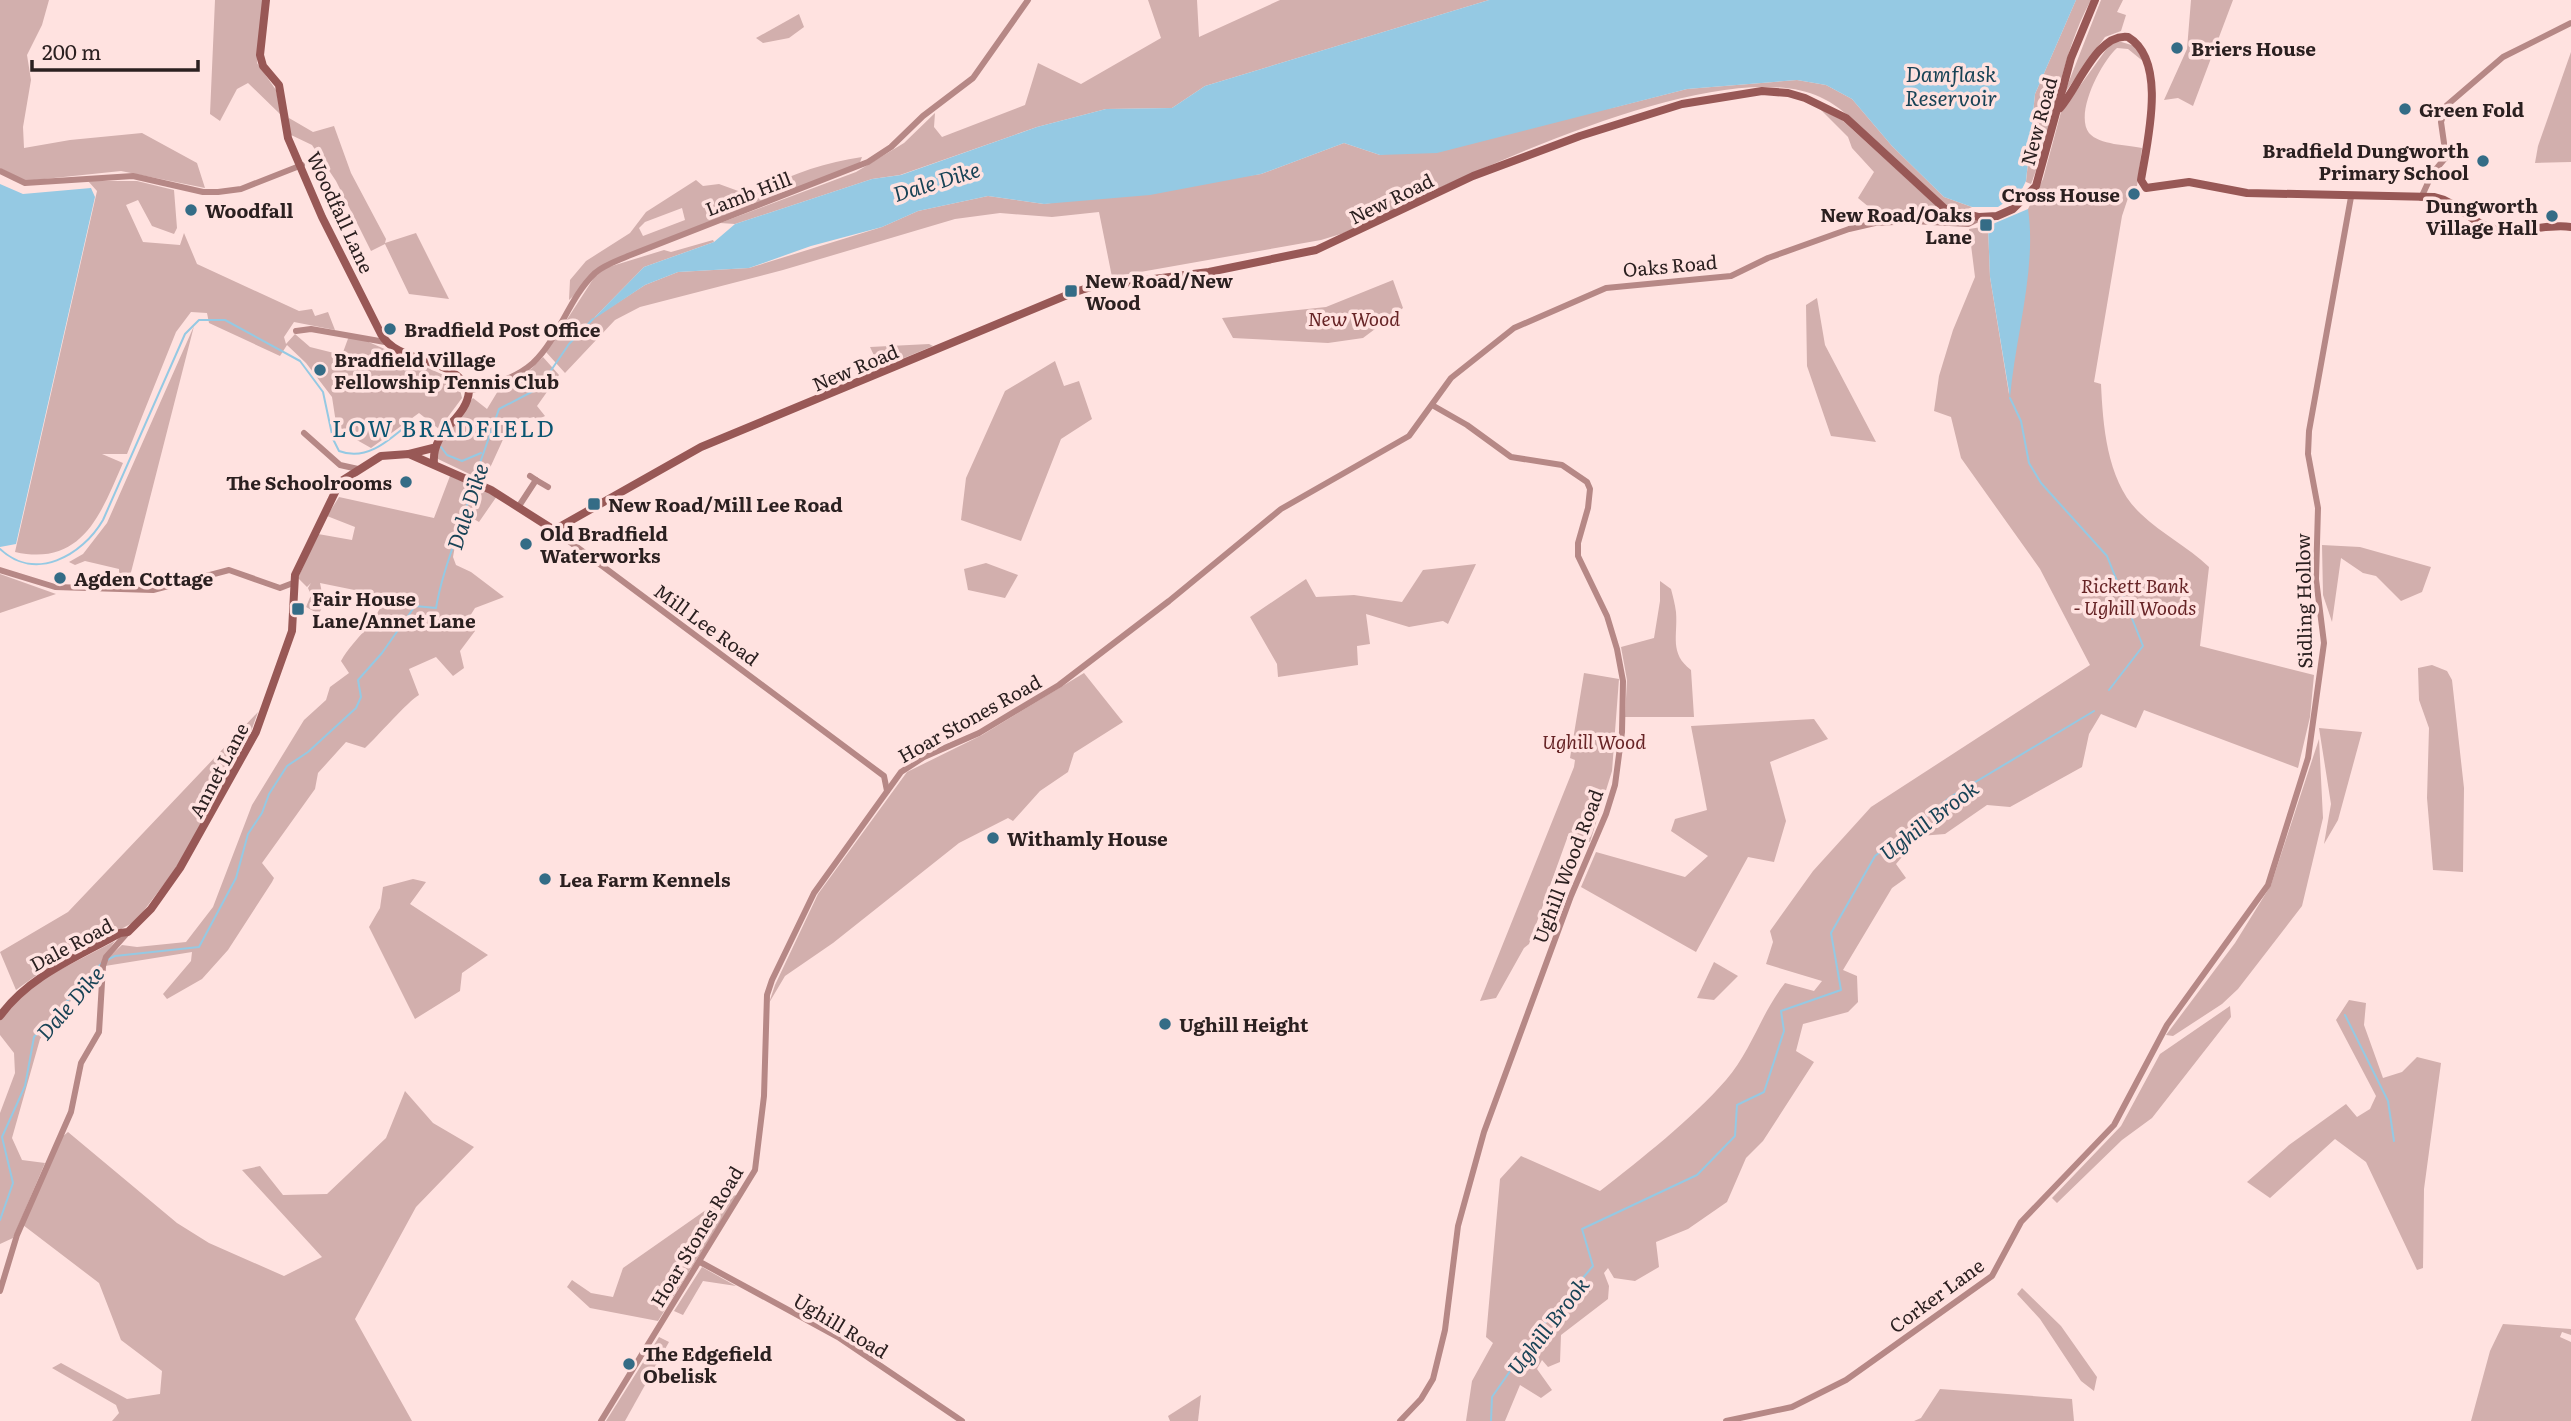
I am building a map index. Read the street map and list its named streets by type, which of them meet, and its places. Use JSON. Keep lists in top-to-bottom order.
{
  "streets": {
    "street": [
      "New Road",
      "Lamb Hill",
      "Woodfall Lane",
      "Oaks Road",
      "Sidling Hollow",
      "Mill Lee Road",
      "Hoar Stones Road",
      "Annet Lane",
      "Ughill Wood Road",
      "Dale Road",
      "Corker Lane",
      "Ughill Road"
    ]
  },
  "crossings": [
    ["New Road", "Oaks Road"],
    ["New Road", "Mill Lee Road"],
    ["Oaks Road", "Hoar Stones Road"],
    ["Oaks Road", "Ughill Wood Road"],
    ["Sidling Hollow", "Corker Lane"],
    ["Hoar Stones Road", "Ughill Wood Road"],
    ["Hoar Stones Road", "Ughill Road"],
    ["Annet Lane", "Dale Road"]
  ],
  "districts": ["LOW BRADFIELD"],
  "water": ["Damflask Reservoir", "Dale Dike", "Ughill Brook"],
  "parks": ["New Wood", "Rickett Bank - Ughill Woods", "Ughill Wood"],
  "places": {
    "other": [
      "Briers House",
      "Green Fold",
      "Bradfield Dungworth Primary School",
      "Cross House",
      "Woodfall",
      "Dungworth Village Hall",
      "Bradfield Post Office",
      "Bradfield Village Fellowship Tennis Club",
      "The Schoolrooms",
      "Old Bradfield Waterworks",
      "Agden Cottage",
      "Withamly House",
      "Lea Farm Kennels",
      "Ughill Height",
      "The Edgefield Obelisk"
    ],
    "transit": [
      "New Road/Oaks Lane",
      "New Road/New Wood",
      "New Road/Mill Lee Road",
      "Fair House Lane/Annet Lane"
    ]
  },
  "scale_bar": "200 m"
}
